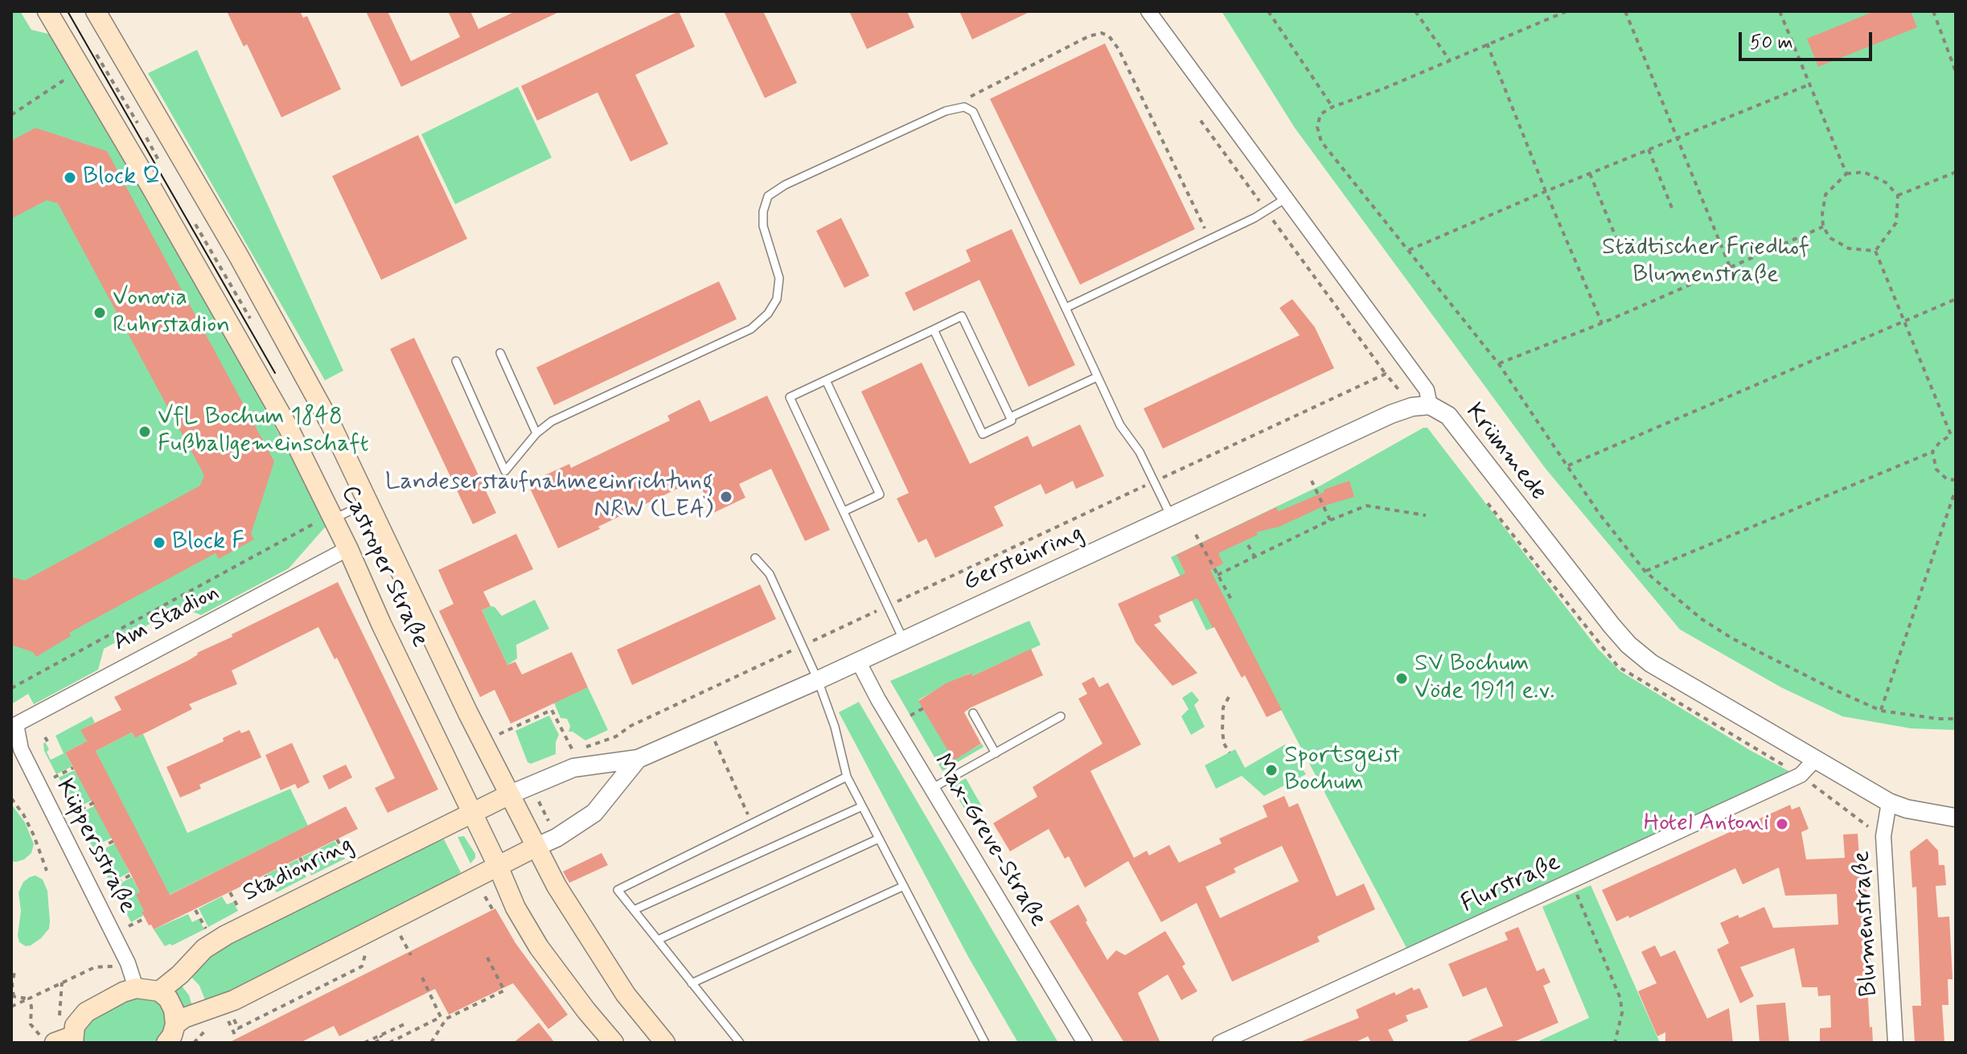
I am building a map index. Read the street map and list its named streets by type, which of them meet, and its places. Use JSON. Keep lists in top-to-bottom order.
{
  "streets": {
    "main road": ["Castroper Straße", "Stadionring"],
    "street": [
      "Krümmede",
      "Gersteinring",
      "Am Stadion",
      "Max-Greve-Straße",
      "Küppersstraße",
      "Flurstraße",
      "Blumenstraße"
    ]
  },
  "crossings": [
    ["Krümmede", "Gersteinring"],
    ["Krümmede", "Flurstraße"],
    ["Krümmede", "Blumenstraße"],
    ["Gersteinring", "Castroper Straße"],
    ["Gersteinring", "Max-Greve-Straße"],
    ["Castroper Straße", "Stadionring"],
    ["Am Stadion", "Küppersstraße"]
  ],
  "parks": ["Städtischer Friedhof Blumenstraße"],
  "places": [
    "Block Q",
    "Vonovia Ruhrstadion",
    "VfL Bochum 1848 Fußballgemeinschaft",
    "Landeserstaufnahmeeinrichtung NRW (LEA)",
    "Block F",
    "SV Bochum Vöde 1911 e.v.",
    "Sportsgeist Bochum",
    "Hotel Antoni"
  ],
  "scale_bar": "50 m"
}
